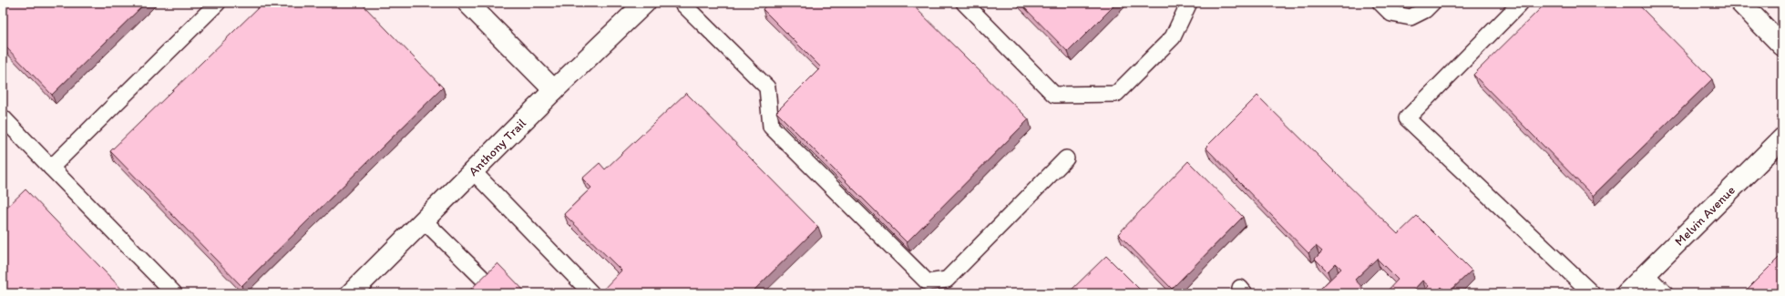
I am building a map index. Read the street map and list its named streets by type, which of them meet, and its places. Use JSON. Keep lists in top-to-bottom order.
{
  "streets": {
    "street": ["Anthony Trail", "Melvin Avenue"]
  }
}
